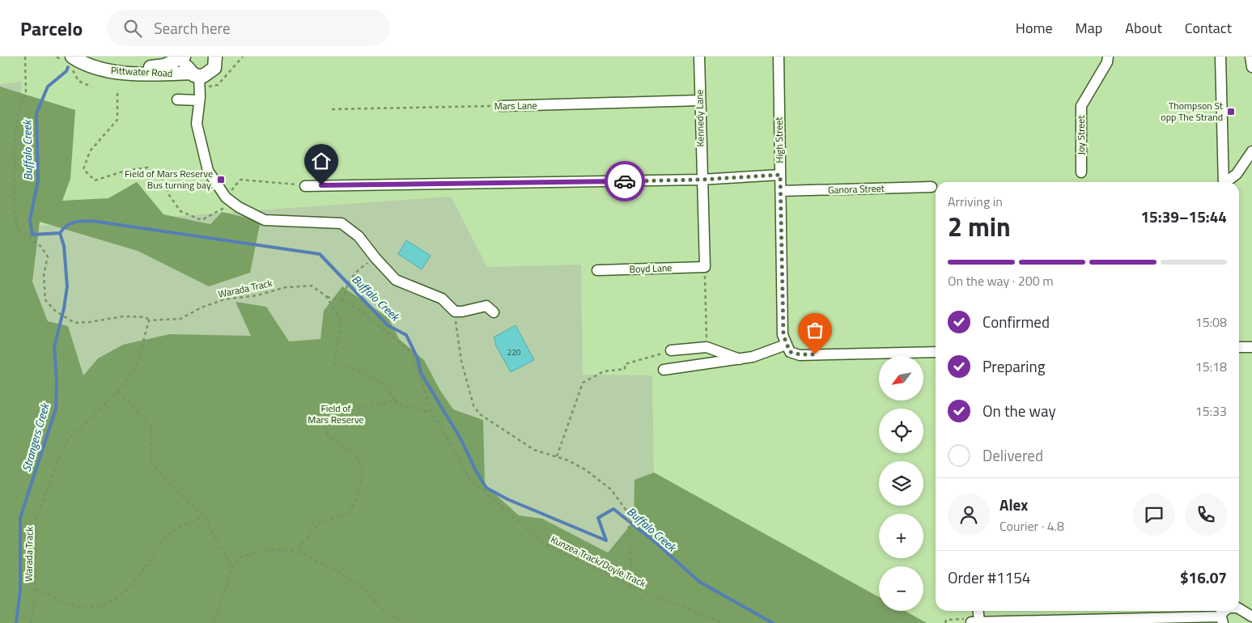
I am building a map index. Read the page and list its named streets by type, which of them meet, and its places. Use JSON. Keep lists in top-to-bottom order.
{
  "streets": {
    "main road": ["Pittwater Road"],
    "street": [
      "Mars Lane",
      "Kennedy Lane",
      "Joy Street",
      "High Street",
      "Ganora Street",
      "Boyd Lane"
    ],
    "path": ["Warada Track", "Kunzea Track/Doyle Track"]
  },
  "crossings": [
    ["Mars Lane", "Kennedy Lane"],
    ["High Street", "Ganora Street"],
    ["Warada Track", "Kunzea Track/Doyle Track"]
  ],
  "water": ["Buffalo Creek", "Strangers Creek"],
  "parks": ["Field of Mars Reserve"],
  "places": {
    "transit": ["Thompson St opp The Strand", "Field of Mars Reserve Bus turning bay."]
  },
  "house_numbers": ["220"],
  "north": "bottom left",
  "page": {
    "header": "Parcelo",
    "search": "Search here",
    "nav": [
      "Home",
      "Map",
      "About",
      "Contact"
    ],
    "heading": ["2 min", "Arriving in", "15:39–15:44"],
    "panel": [
      "Alex",
      "Courier · 4.8",
      "Order #1154",
      "$16.07"
    ],
    "bar": "On the way · 200 m",
    "list": [
      ["Confirmed", "15:08"],
      ["Preparing", "15:18"],
      ["On the way", "15:33"],
      "Delivered"
    ],
    "map_buttons": ["+", "−"]
  }
}
